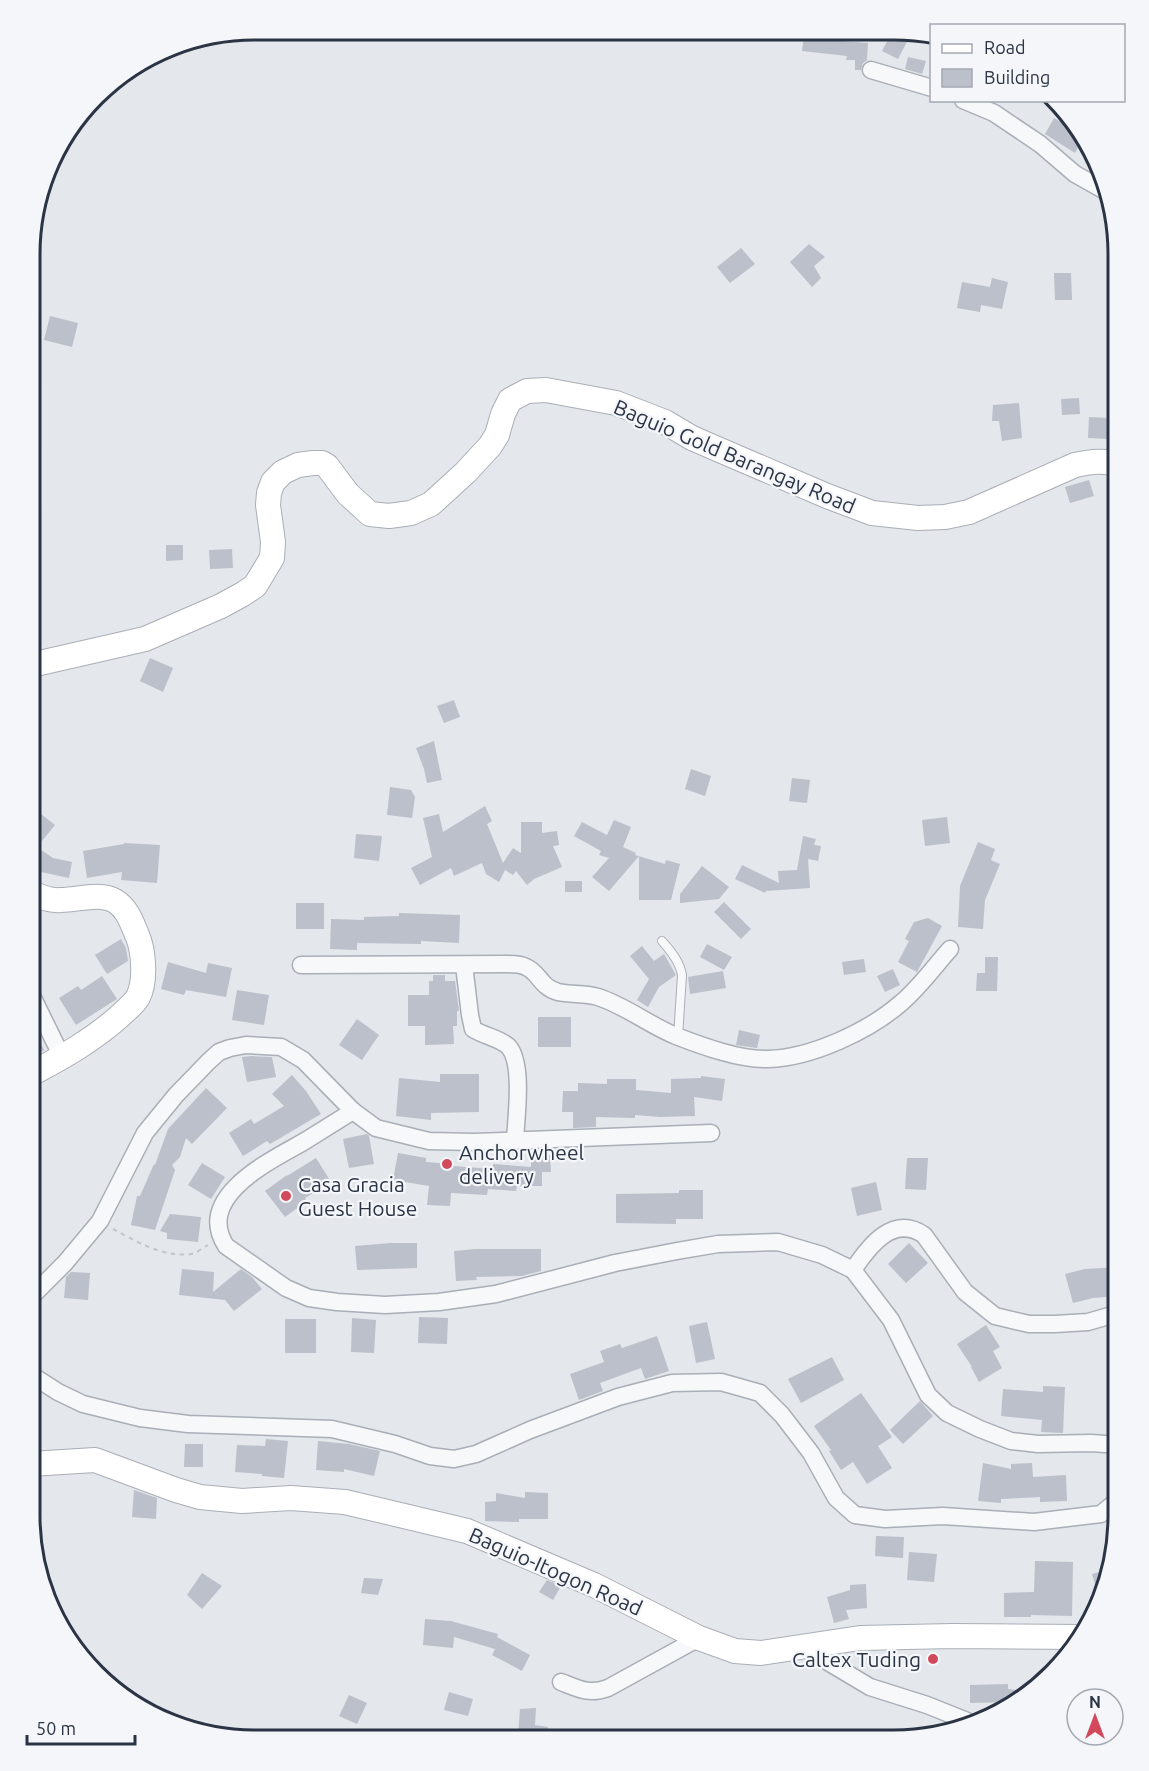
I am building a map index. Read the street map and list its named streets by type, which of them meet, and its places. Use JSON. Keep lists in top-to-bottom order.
{
  "streets": {
    "street": ["Baguio Gold Barangay Road", "Baguio-Itogon Road"]
  },
  "places": ["Anchorwheel delivery", "Casa Gracia Guest House", "Caltex Tuding"],
  "legend": ["Road", "Building"],
  "scale_bar": "50 m",
  "north": "top"
}
